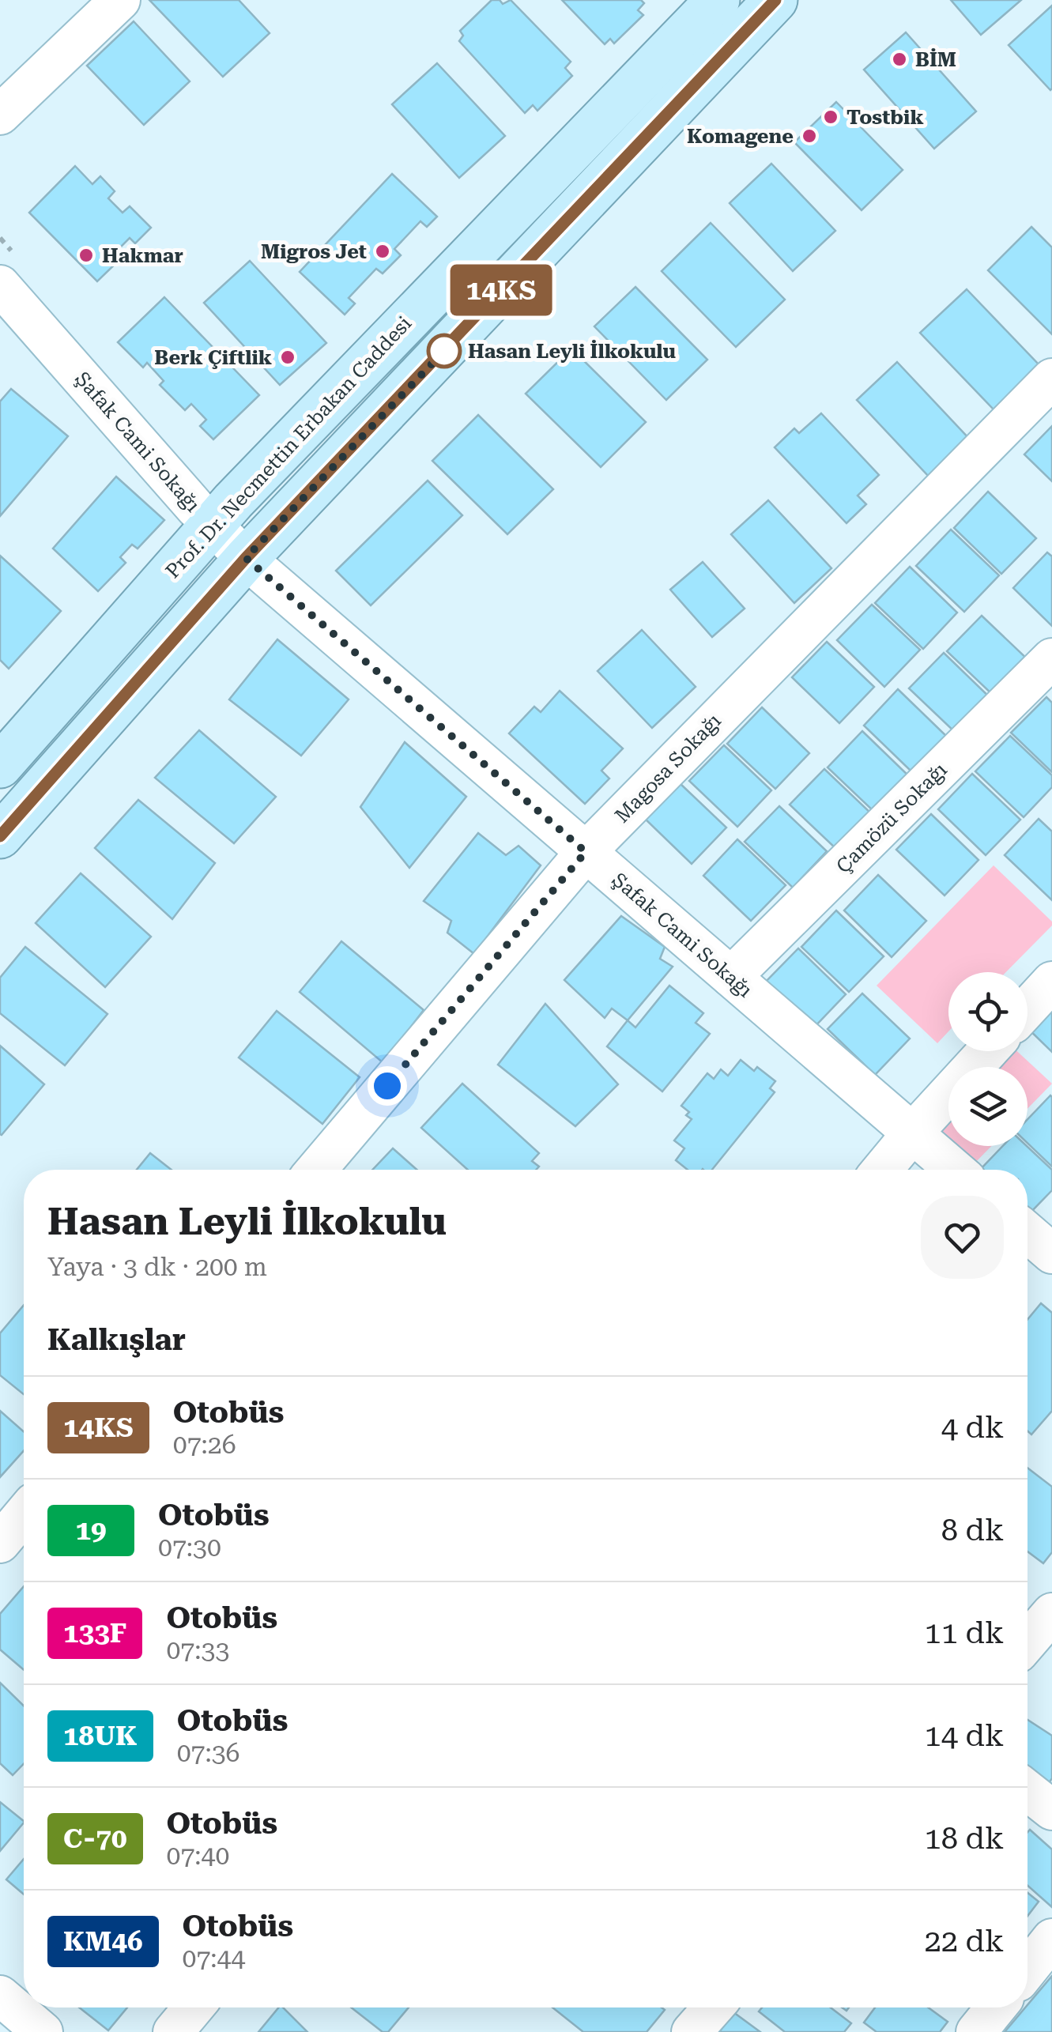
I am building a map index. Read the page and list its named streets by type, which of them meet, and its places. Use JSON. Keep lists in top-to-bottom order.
{
  "streets": {
    "main road": ["Prof. Dr. Necmettin Erbakan Caddesi"],
    "street": ["Şafak Cami Sokağı", "Magosa Sokağı", "Çamözü Sokağı"]
  },
  "crossings": [
    ["Şafak Cami Sokağı", "Prof. Dr. Necmettin Erbakan Caddesi"],
    ["Şafak Cami Sokağı", "Magosa Sokağı"],
    ["Şafak Cami Sokağı", "Çamözü Sokağı"]
  ],
  "places": [
    "BİM",
    "Tostbik",
    "Komagene",
    "Migros Jet",
    "Hakmar",
    "Hasan Leyli İlkokulu",
    "Berk Çiftlik"
  ],
  "lines": ["bus line 14KS"],
  "page": {
    "on_map": "14KS",
    "heading": [
      ["Hasan Leyli İlkokulu", "Yaya · 3 dk · 200 m"],
      "Kalkışlar"
    ],
    "list": [
      {
        "mark": "14KS",
        "name": "Otobüs",
        "note": "07:26",
        "value": "4 dk"
      },
      {
        "mark": "19",
        "name": "Otobüs",
        "note": "07:30",
        "value": "8 dk"
      },
      {
        "mark": "133F",
        "name": "Otobüs",
        "note": "07:33",
        "value": "11 dk"
      },
      {
        "mark": "18UK",
        "name": "Otobüs",
        "note": "07:36",
        "value": "14 dk"
      },
      {
        "mark": "C-70",
        "name": "Otobüs",
        "note": "07:40",
        "value": "18 dk"
      },
      {
        "mark": "KM46",
        "name": "Otobüs",
        "note": "07:44",
        "value": "22 dk"
      }
    ]
  }
}
